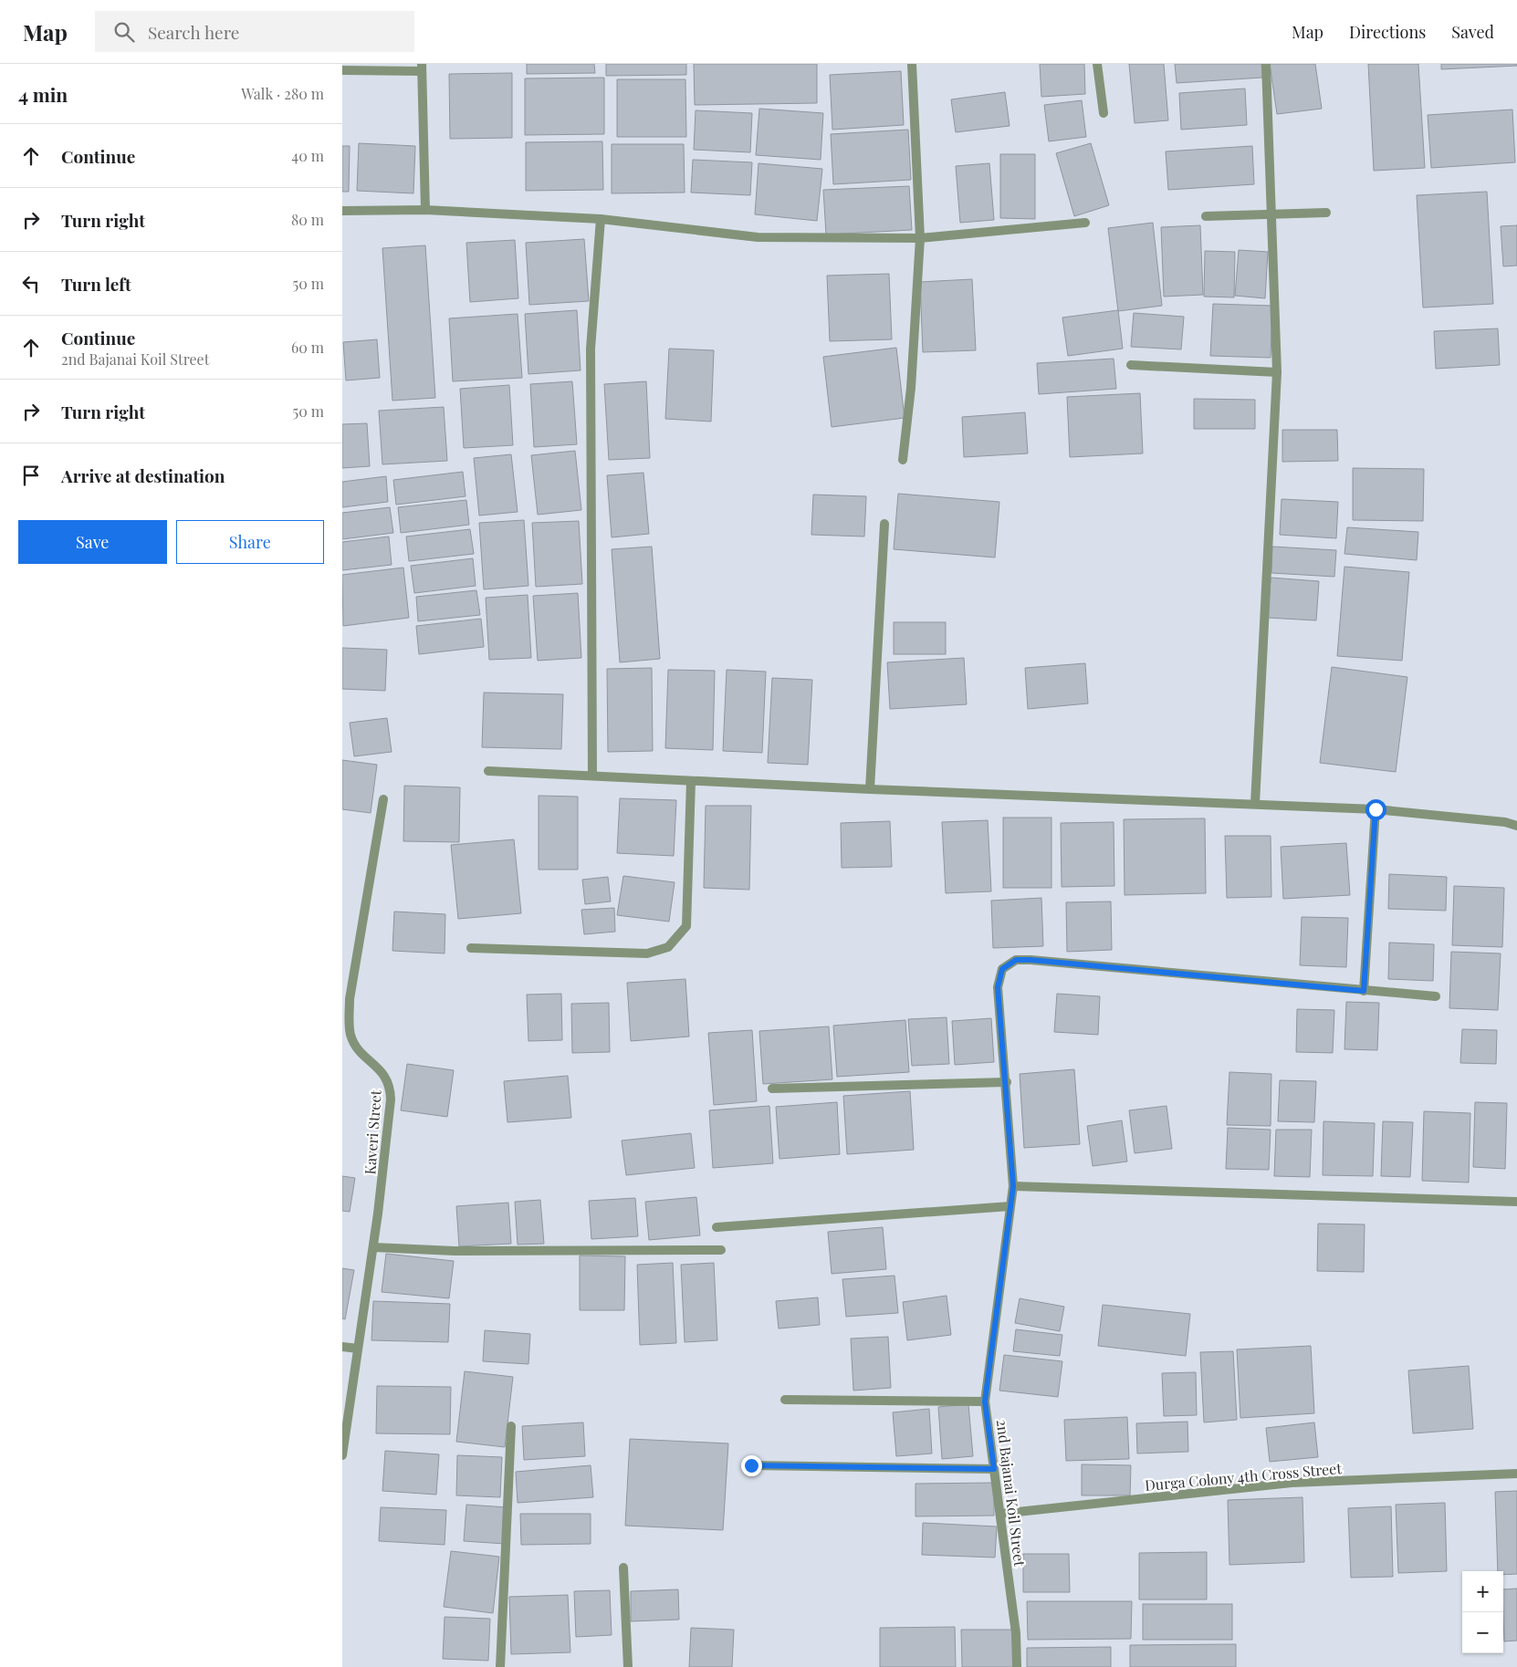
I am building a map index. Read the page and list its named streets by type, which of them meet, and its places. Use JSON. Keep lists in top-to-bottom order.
{
  "streets": {
    "street": ["Kaveri Street", "Durga Colony 4th Cross Street", "2nd Bajanai Koil Street"]
  },
  "crossings": [
    ["Durga Colony 4th Cross Street", "2nd Bajanai Koil Street"]
  ],
  "page": {
    "header": "Map",
    "search": "Search here",
    "nav": ["Map", "Directions", "Saved"],
    "heading": ["4 min", "Walk · 280 m"],
    "list": [
      ["Continue", "40 m"],
      ["Turn right", "80 m"],
      ["Turn left", "50 m"],
      ["Continue", "2nd Bajanai Koil Street", "60 m"],
      ["Turn right", "50 m"],
      "Arrive at destination"
    ],
    "buttons": ["Save", "Share"],
    "map_buttons": ["+", "−"]
  }
}
